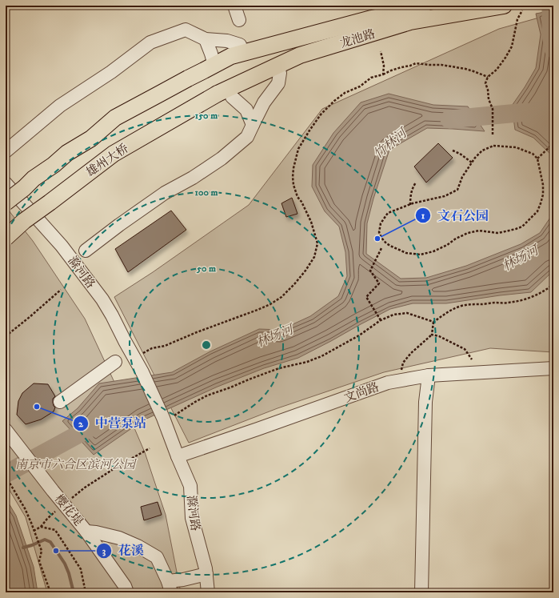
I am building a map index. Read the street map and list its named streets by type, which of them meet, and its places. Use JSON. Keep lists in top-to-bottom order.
{
  "streets": {
    "main road": ["龙池路", "雄州大桥"],
    "street": ["滁河路", "文尚路", "樱花堤"]
  },
  "crossings": [
    ["龙池路", "雄州大桥"],
    ["滁河路", "文尚路"]
  ],
  "water": ["竹林河", "林场河"],
  "parks": ["南京市六合区滨河公园"],
  "places": ["文石公园", "中营泵站", "花溪"],
  "rings": ["150 m", "100 m", "50 m"]
}
